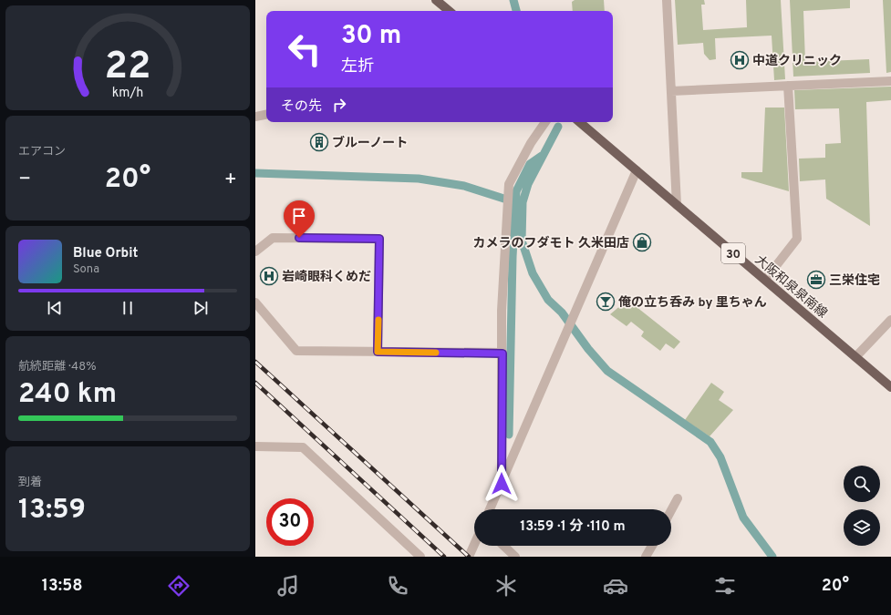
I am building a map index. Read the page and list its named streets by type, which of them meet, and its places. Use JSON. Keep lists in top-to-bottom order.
{
  "streets": {
    "main road": ["30", "大阪和泉泉南線"]
  },
  "places": {
    "hospital": ["中道クリニック", "岩崎眼科くめだ"],
    "building": ["ブルーノート"],
    "shop": ["カメラのフダモト 久米田店"],
    "office": ["三栄住宅"],
    "bar": ["俺の立ち呑み by 里ちゃん"]
  },
  "page": {
    "turn": ["30 m", "左折"],
    "then": "その先",
    "tile": [
      "エアコン",
      ["航続距離 · 48%", "240 km"],
      ["到着", "13:59"]
    ],
    "heat": ["−", "20°", "+"],
    "song": ["Blue Orbit", "Sona"],
    "limit": "30",
    "trip": "13:59 · 1 分 · 110 m",
    "tabs": ["13:58", "20°"],
    "gauge": ["22", "km/h"]
  }
}
